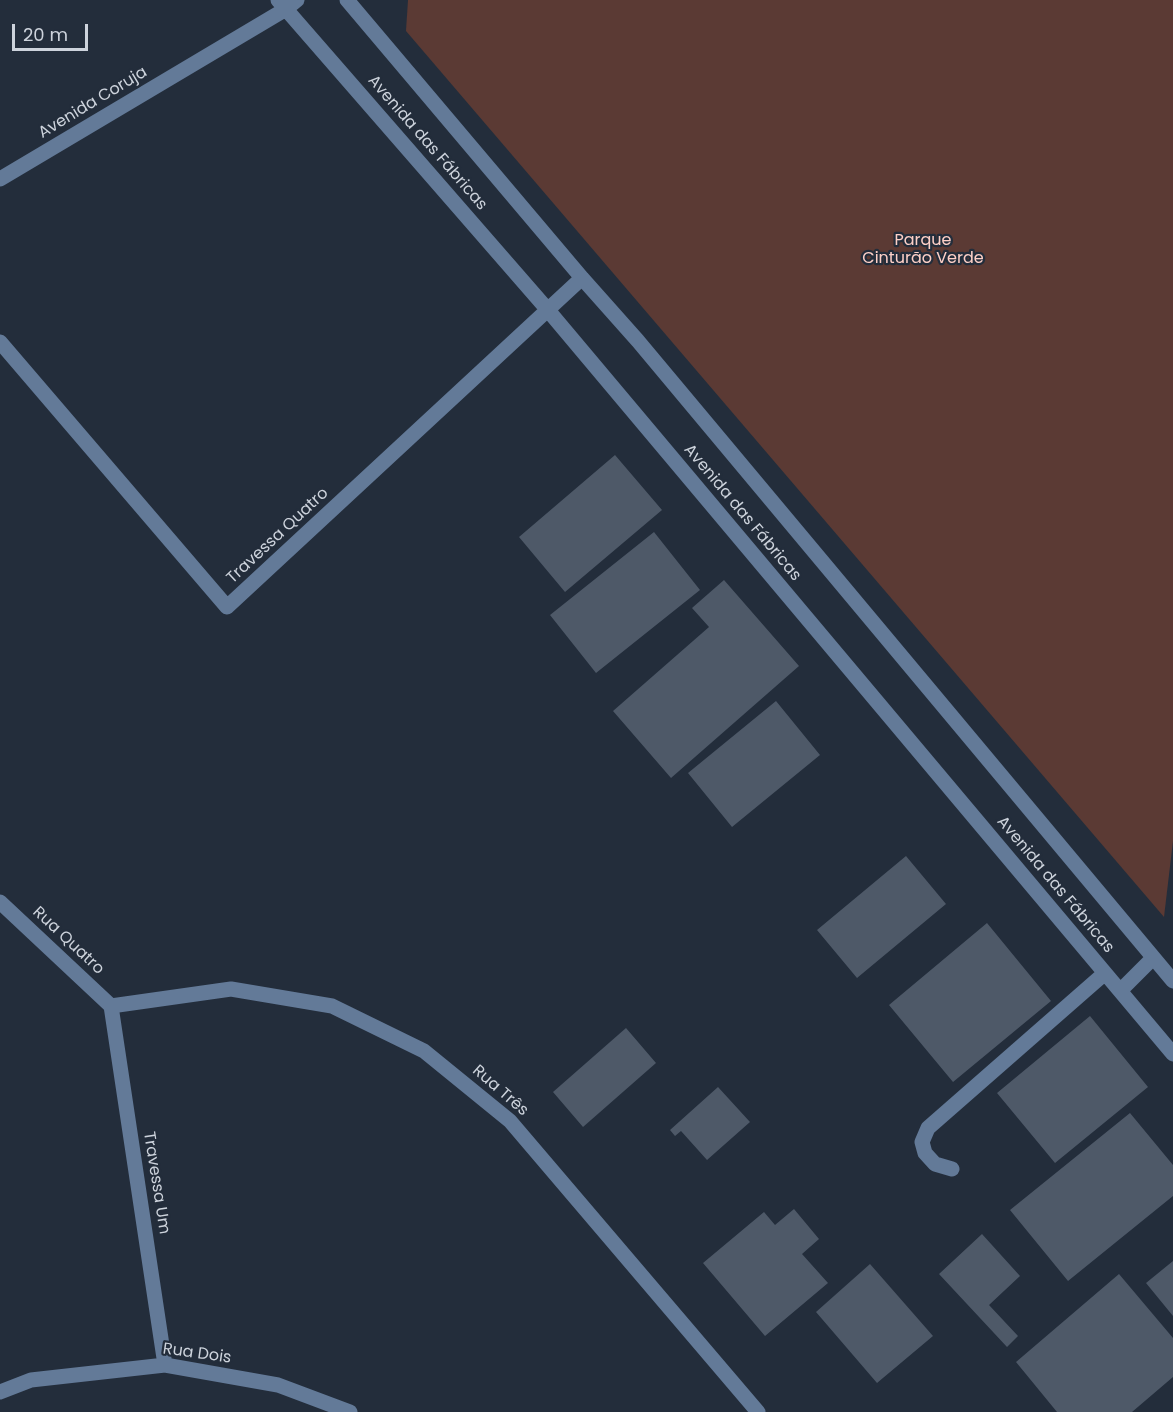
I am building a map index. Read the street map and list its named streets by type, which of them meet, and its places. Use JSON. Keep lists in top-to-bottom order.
{
  "streets": {
    "street": [
      "Avenida Coruja",
      "Avenida das Fábricas",
      "Travessa Quatro",
      "Rua Quatro",
      "Rua Três",
      "Travessa Um",
      "Rua Dois"
    ]
  },
  "crossings": [
    ["Avenida Coruja", "Avenida das Fábricas"],
    ["Avenida das Fábricas", "Travessa Quatro"],
    ["Rua Quatro", "Rua Três"],
    ["Rua Quatro", "Travessa Um"],
    ["Rua Três", "Travessa Um"],
    ["Travessa Um", "Rua Dois"]
  ],
  "parks": ["Parque Cinturão Verde"],
  "scale_bar": "20 m"
}
